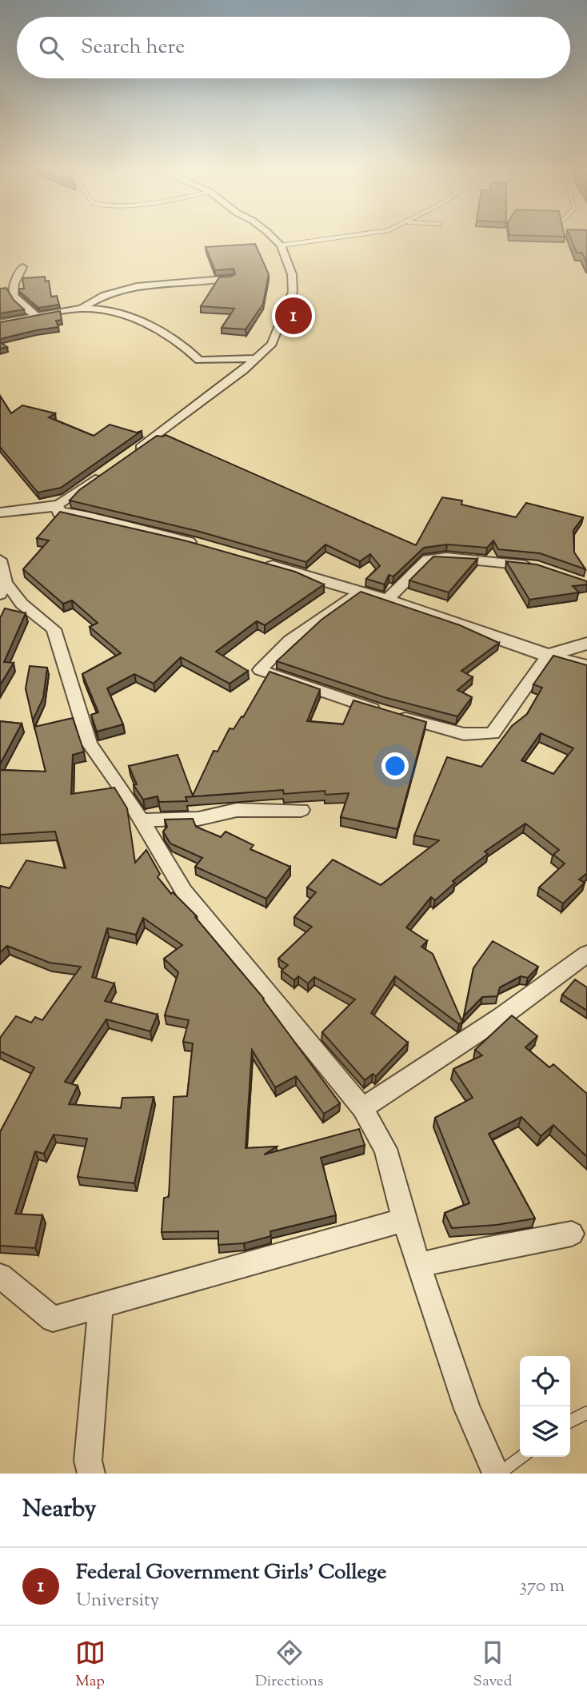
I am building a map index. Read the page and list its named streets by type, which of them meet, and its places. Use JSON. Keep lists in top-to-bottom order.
{
  "page": {
    "search": "Search here",
    "pins": "1",
    "heading": "Nearby",
    "list": [
      {
        "mark": "1",
        "name": "Federal Government Girls' College",
        "note": "University",
        "value": "370 m"
      }
    ],
    "nav": ["Map", "Directions", "Saved"]
  }
}
